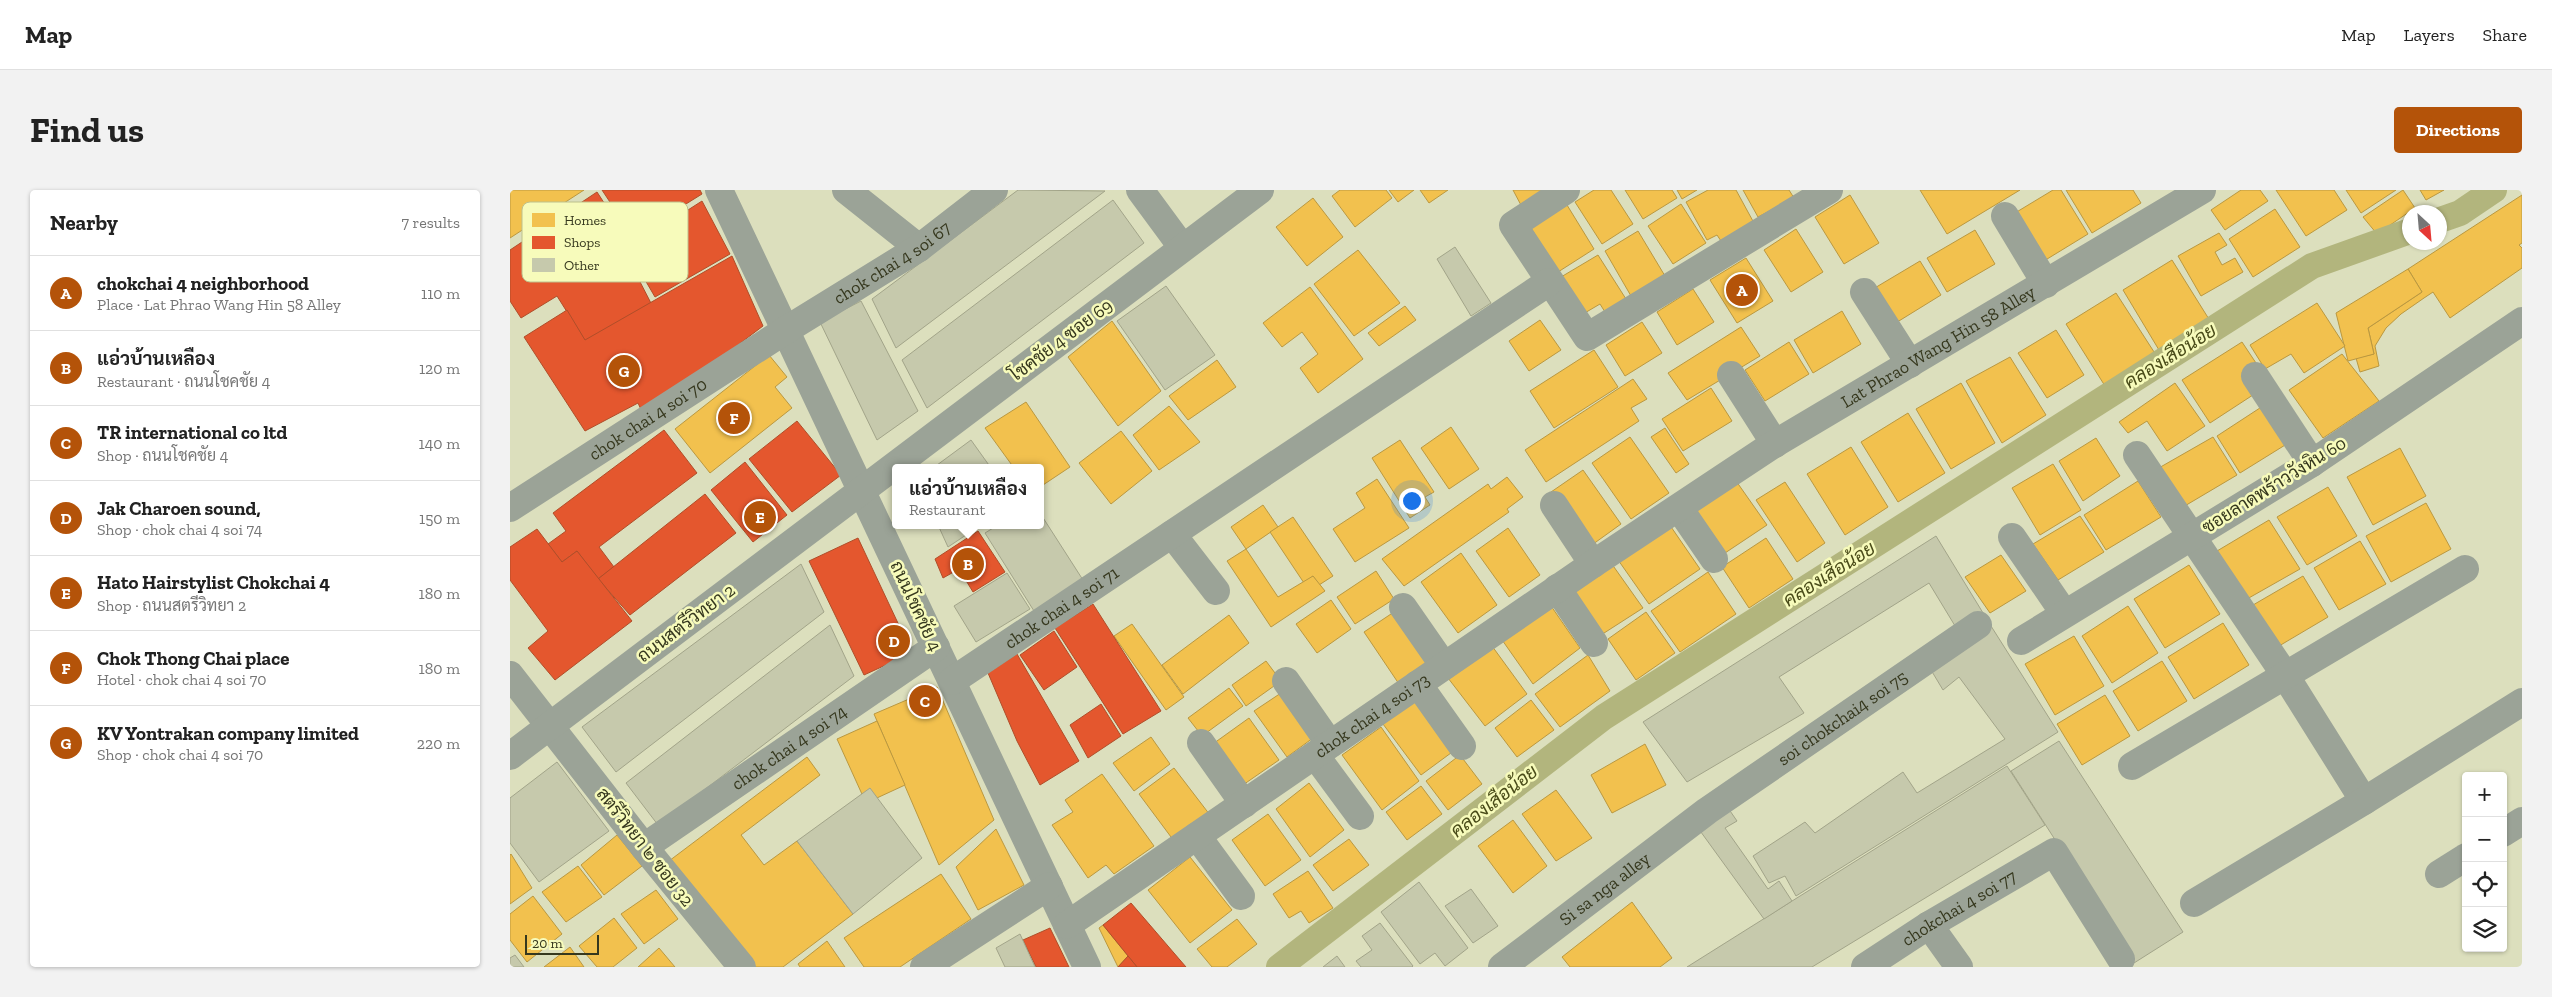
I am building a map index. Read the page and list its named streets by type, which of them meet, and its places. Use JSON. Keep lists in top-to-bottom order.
{
  "streets": {
    "street": [
      "chok chai 4 soi 67",
      "โชคชัย 4 ซอย 69",
      "Lat Phrao Wang Hin 58 Alley",
      "chok chai 4 soi 70",
      "ซอยลาดพร้าววังหิน 60",
      "ถนนโชคชัย 4",
      "chok chai 4 soi 71",
      "ถนนสตรีวิทยา 2",
      "chok chai 4 soi 73",
      "soi chokchai4 soi 75",
      "chok chai 4 soi 74",
      "สตรีวิทยา ๒ ซอย 32",
      "Si sa nga alley",
      "chokchai 4 soi 77"
    ]
  },
  "crossings": [
    ["chok chai 4 soi 67", "chok chai 4 soi 70"],
    ["chok chai 4 soi 67", "ถนนโชคชัย 4"],
    ["โชคชัย 4 ซอย 69", "ถนนโชคชัย 4"],
    ["โชคชัย 4 ซอย 69", "ถนนสตรีวิทยา 2"],
    ["Lat Phrao Wang Hin 58 Alley", "chok chai 4 soi 73"],
    ["chok chai 4 soi 70", "ถนนโชคชัย 4"],
    ["ถนนโชคชัย 4", "chok chai 4 soi 71"],
    ["ถนนโชคชัย 4", "ถนนสตรีวิทยา 2"],
    ["ถนนโชคชัย 4", "chok chai 4 soi 73"],
    ["ถนนโชคชัย 4", "chok chai 4 soi 74"],
    ["ถนนสตรีวิทยา 2", "สตรีวิทยา ๒ ซอย 32"],
    ["soi chokchai4 soi 75", "Si sa nga alley"],
    ["chok chai 4 soi 74", "สตรีวิทยา ๒ ซอย 32"]
  ],
  "water": ["คลองเสือน้อย"],
  "legend": ["Homes", "Shops", "Other"],
  "scale_bar": "20 m",
  "north": "bottom right",
  "page": {
    "header": "Map",
    "nav": ["Map", "Layers", "Share"],
    "buttons": "Directions",
    "title": "Find us",
    "heading": ["Nearby", "7 results"],
    "list": [
      {
        "mark": "A",
        "name": "chokchai 4 neighborhood",
        "note": "Place · Lat Phrao Wang Hin 58 Alley",
        "value": "110 m"
      },
      {
        "mark": "B",
        "name": "แอ่วบ้านเหลือง",
        "note": "Restaurant · ถนนโชคชัย 4",
        "value": "120 m"
      },
      {
        "mark": "C",
        "name": "TR international co ltd",
        "note": "Shop · ถนนโชคชัย 4",
        "value": "140 m"
      },
      {
        "mark": "D",
        "name": "Jak Charoen sound,",
        "note": "Shop · chok chai 4 soi 74",
        "value": "150 m"
      },
      {
        "mark": "E",
        "name": "Hato Hairstylist Chokchai 4",
        "note": "Shop · ถนนสตรีวิทยา 2",
        "value": "180 m"
      },
      {
        "mark": "F",
        "name": "Chok Thong Chai place",
        "note": "Hotel · chok chai 4 soi 70",
        "value": "180 m"
      },
      {
        "mark": "G",
        "name": "KV Yontrakan company limited",
        "note": "Shop · chok chai 4 soi 70",
        "value": "220 m"
      }
    ],
    "pins": [
      "A",
      "G",
      "F",
      "E",
      "B",
      "D",
      "C"
    ],
    "popup": ["แอ่วบ้านเหลือง", "Restaurant"],
    "map_buttons": ["+", "−"],
    "scale": "20 m"
  }
}
